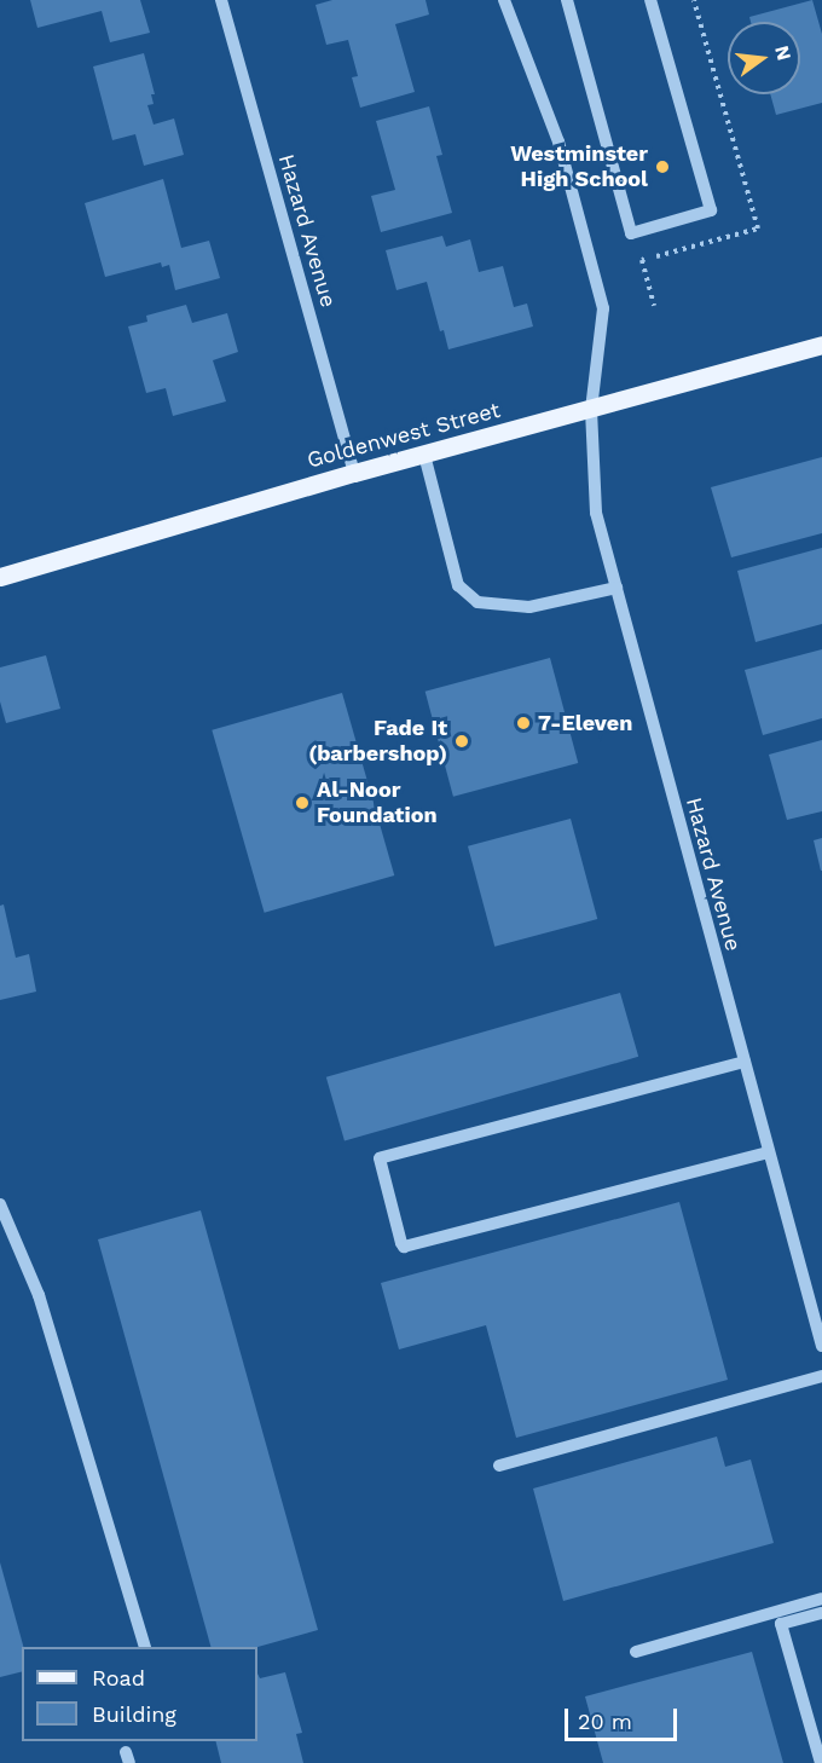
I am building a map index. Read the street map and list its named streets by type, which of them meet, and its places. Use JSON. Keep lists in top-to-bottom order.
{
  "streets": {
    "main road": ["Goldenwest Street"],
    "street": ["Hazard Avenue"]
  },
  "crossings": [
    ["Hazard Avenue", "Goldenwest Street"]
  ],
  "places": [
    "Westminster High School",
    "7-Eleven",
    "Fade It (barbershop)",
    "Al-Noor Foundation"
  ],
  "legend": ["Road", "Building"],
  "scale_bar": "20 m",
  "north": "right"
}
